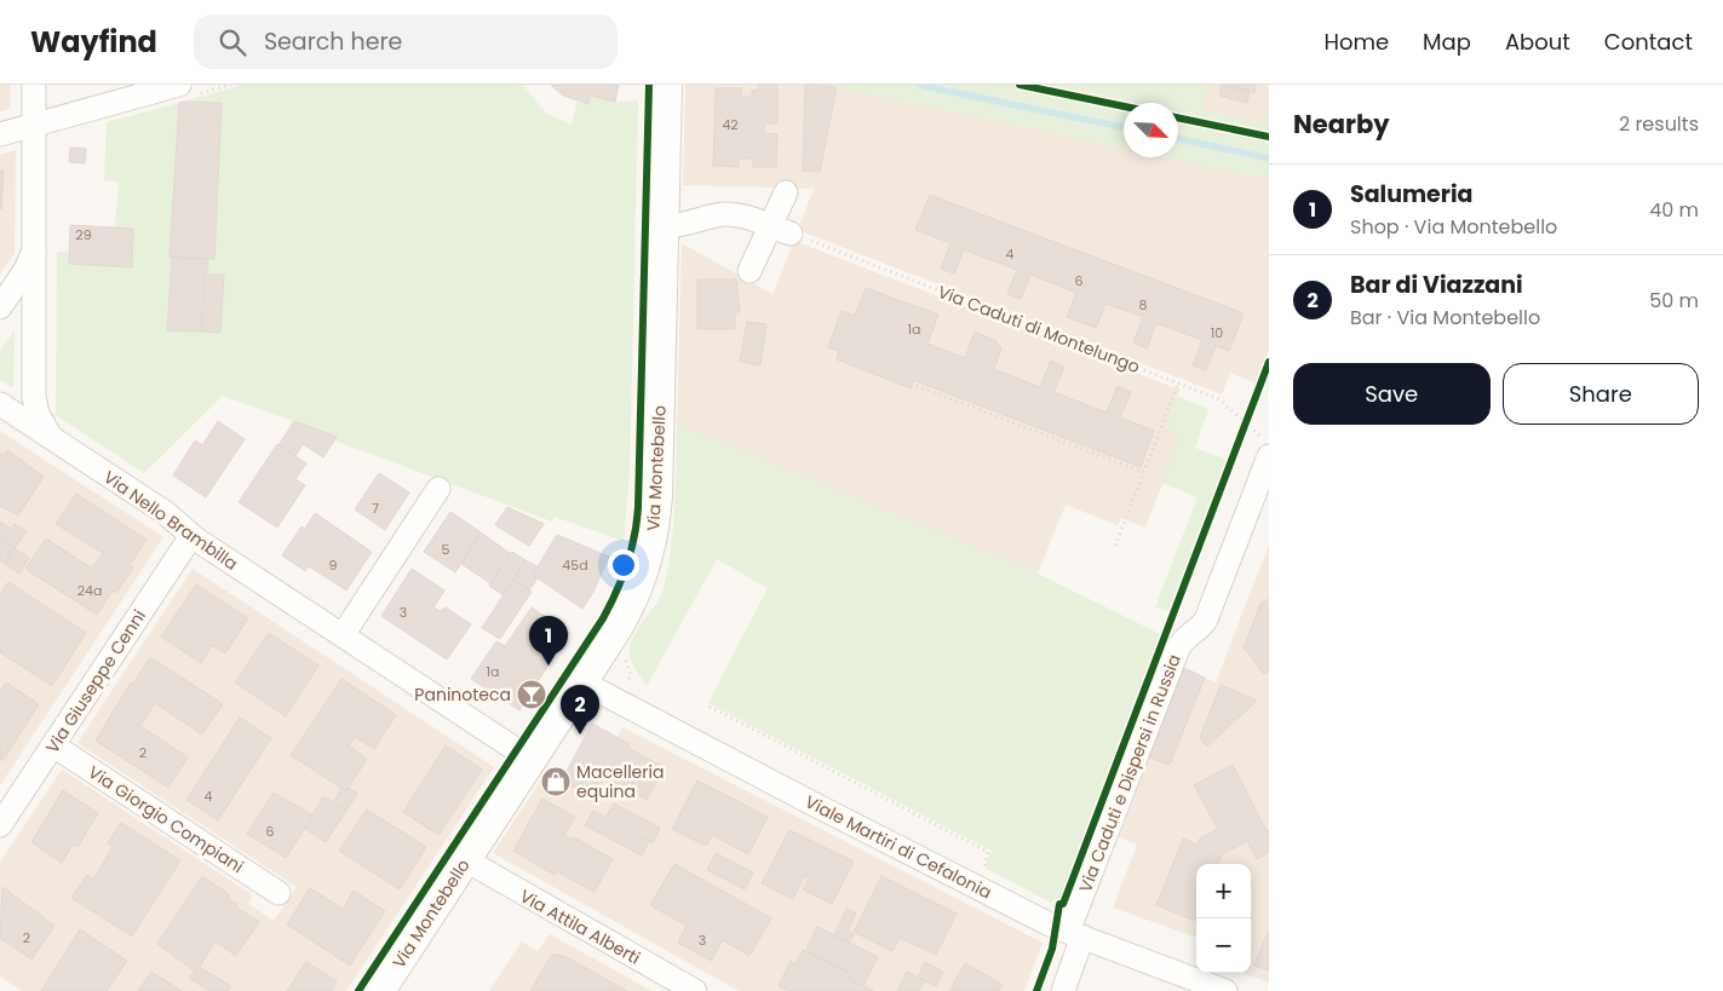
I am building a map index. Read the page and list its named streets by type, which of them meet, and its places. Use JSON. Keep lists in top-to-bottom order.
{
  "streets": {
    "street": [
      "Via Montebello",
      "Via Nello Brambilla",
      "Via Giuseppe Cenni",
      "Via Caduti e Dispersi in Russia",
      "Via Giorgio Compiani",
      "Viale Martiri di Cefalonia",
      "Via Attila Alberti"
    ],
    "path": ["Via Caduti di Montelungo"]
  },
  "crossings": [
    ["Via Caduti di Montelungo", "Via Caduti e Dispersi in Russia"],
    ["Via Montebello", "Via Nello Brambilla"],
    ["Via Montebello", "Viale Martiri di Cefalonia"],
    ["Via Montebello", "Via Attila Alberti"],
    ["Via Nello Brambilla", "Via Giuseppe Cenni"],
    ["Via Giuseppe Cenni", "Via Giorgio Compiani"],
    ["Via Caduti e Dispersi in Russia", "Viale Martiri di Cefalonia"]
  ],
  "places": {
    "bar": ["Paninoteca"],
    "shop": ["Macelleria equina"]
  },
  "house_numbers": [
    "42",
    "29",
    "4",
    "6",
    "8",
    "1a",
    "10",
    "7",
    "5",
    "9",
    "45d",
    "24a",
    "3",
    "1a",
    "2",
    "4",
    "6",
    "2",
    "3"
  ],
  "north": "bottom right",
  "page": {
    "header": "Wayfind",
    "search": "Search here",
    "nav": [
      "Home",
      "Map",
      "About",
      "Contact"
    ],
    "heading": ["Nearby", "2 results"],
    "list": [
      {
        "mark": "1",
        "name": "Salumeria",
        "note": "Shop · Via Montebello",
        "value": "40 m"
      },
      {
        "mark": "2",
        "name": "Bar di Viazzani",
        "note": "Bar · Via Montebello",
        "value": "50 m"
      }
    ],
    "buttons": ["Save", "Share"],
    "pins": ["1", "2"],
    "map_buttons": ["+", "−"]
  }
}
